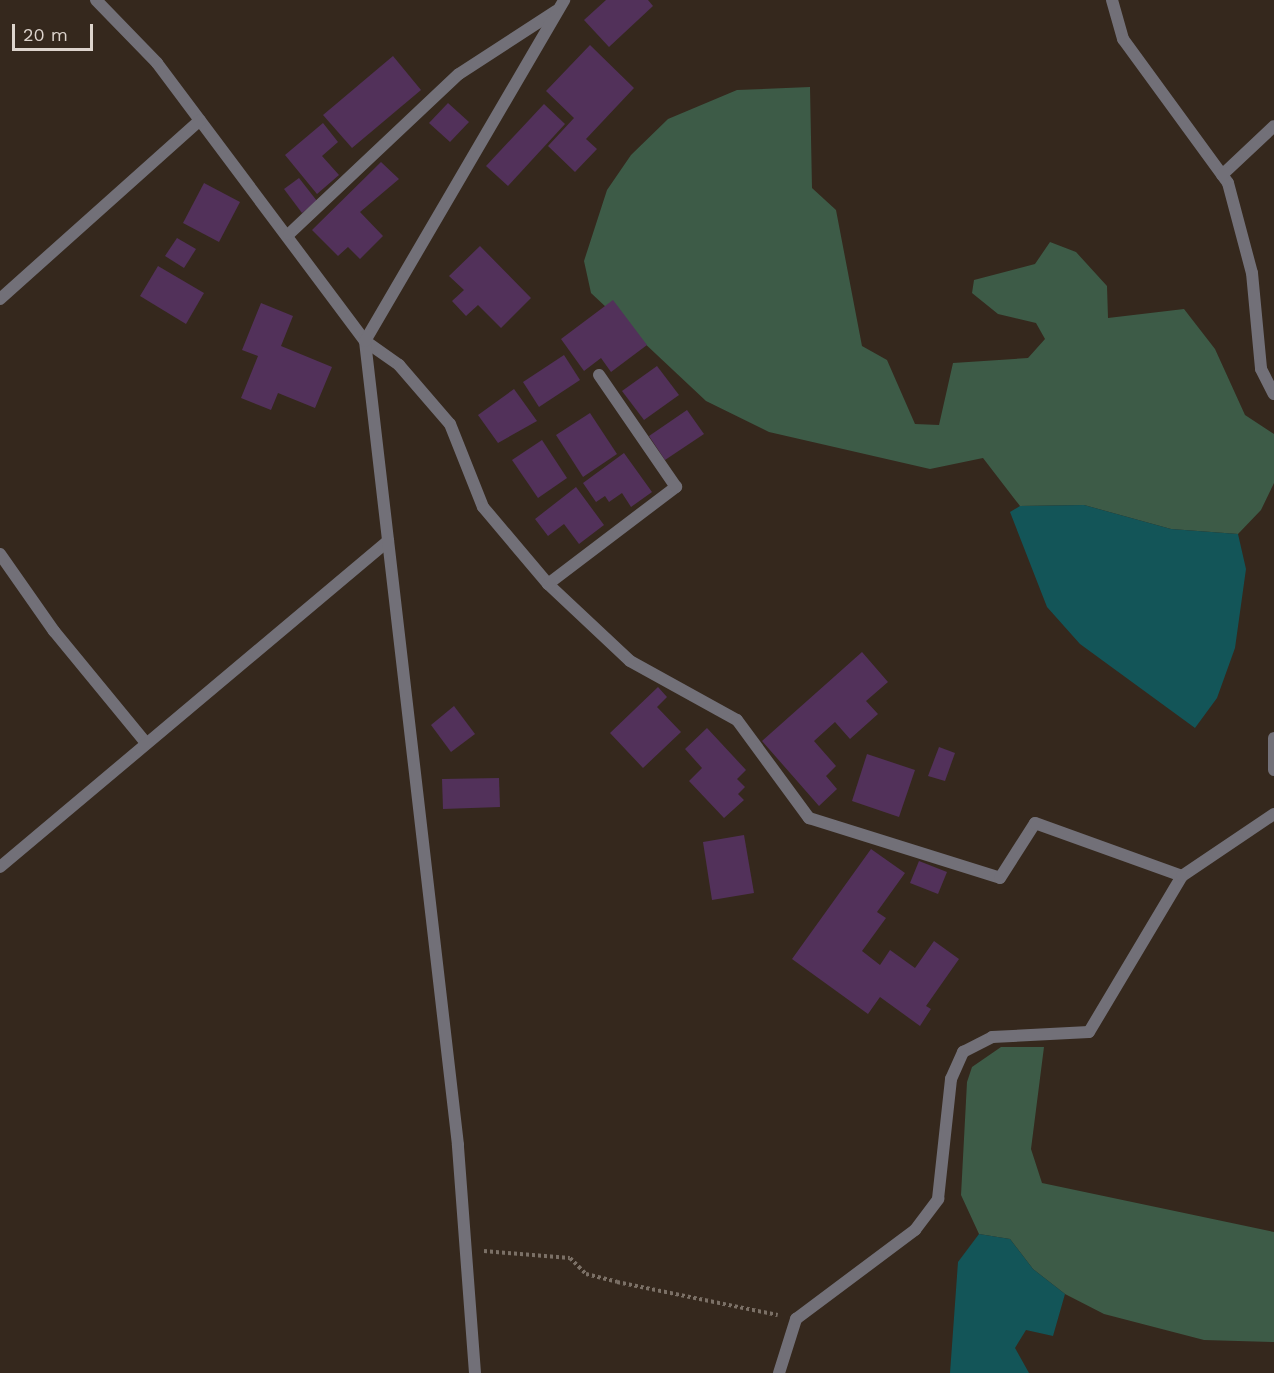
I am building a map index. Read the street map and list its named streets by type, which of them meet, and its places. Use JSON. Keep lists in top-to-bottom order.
{
  "scale_bar": "20 m"
}
